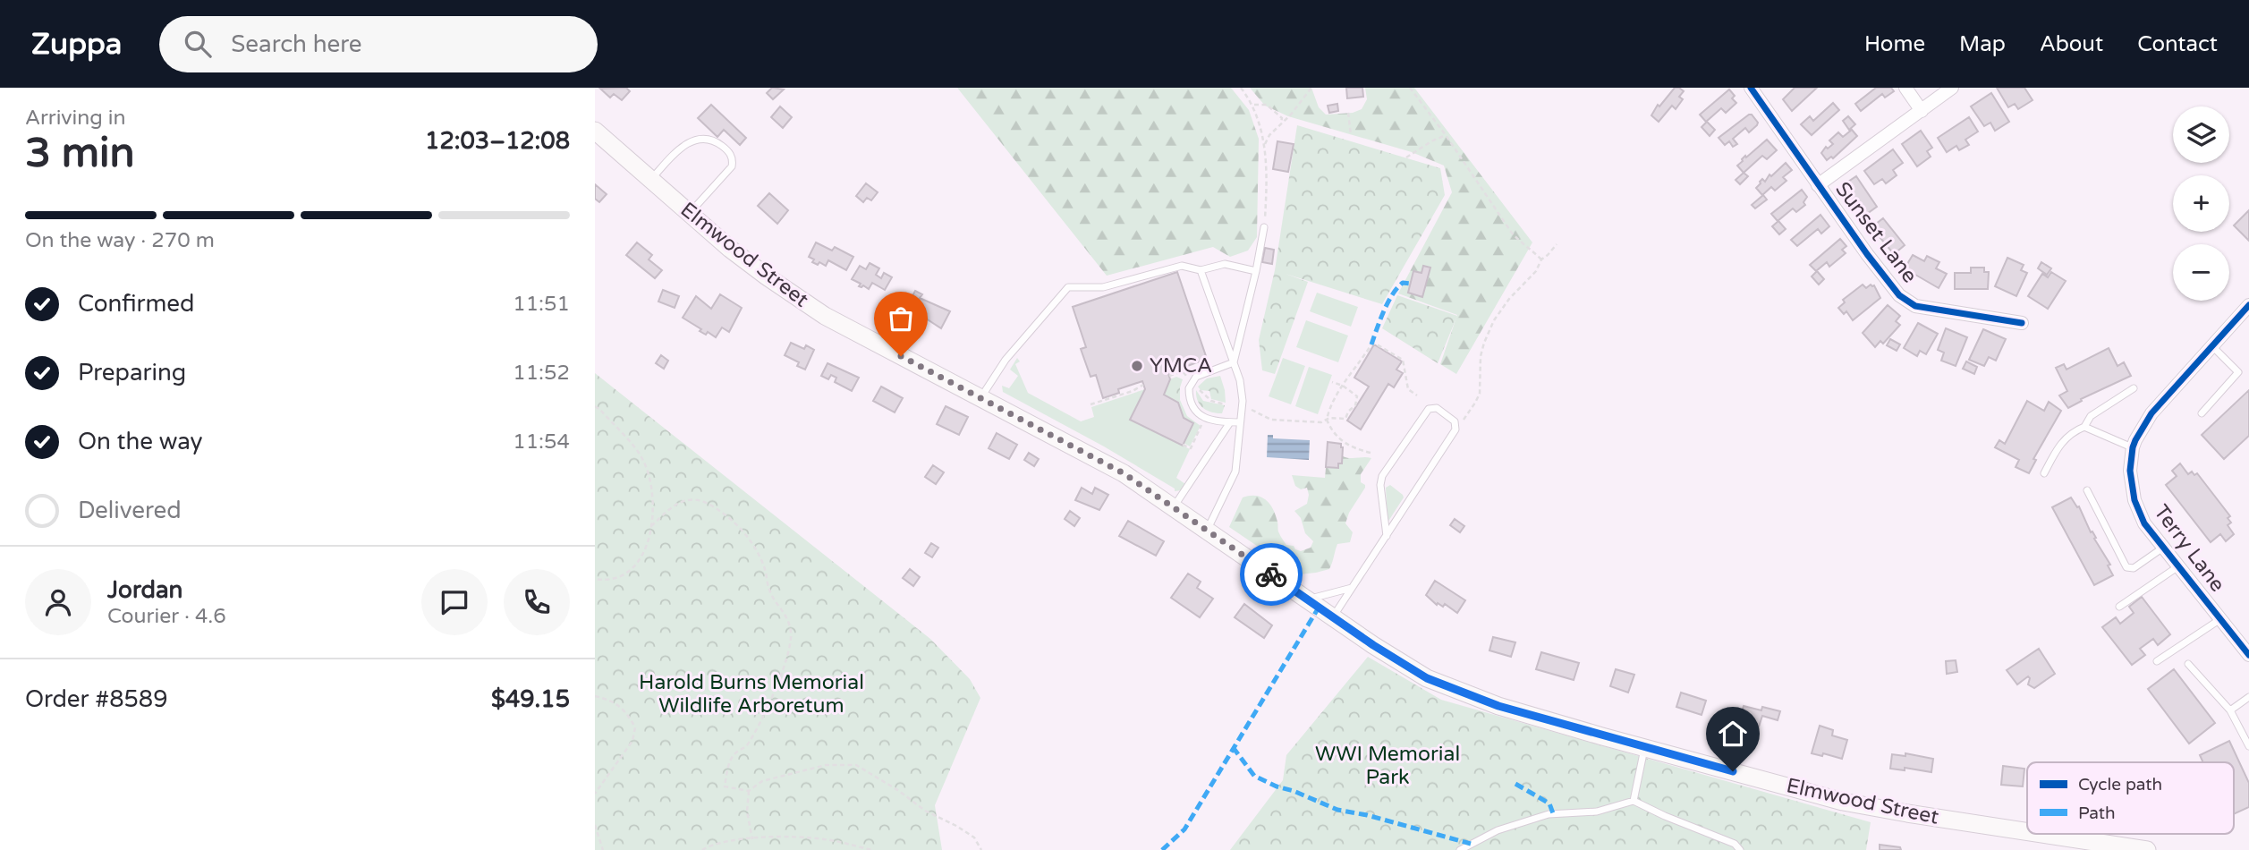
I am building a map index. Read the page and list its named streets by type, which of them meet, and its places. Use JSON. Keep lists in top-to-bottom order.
{
  "streets": {
    "main road": ["Elmwood Street"],
    "street": ["Sunset Lane", "Terry Lane"]
  },
  "parks": ["Harold Burns Memorial Wildlife Arboretum", "WWI Memorial Park"],
  "places": ["YMCA"],
  "legend": ["Cycle path", "Path"],
  "page": {
    "header": "Zuppa",
    "search": "Search here",
    "nav": [
      "Home",
      "Map",
      "About",
      "Contact"
    ],
    "heading": ["3 min", "Arriving in", "12:03–12:08"],
    "panel": [
      "Jordan",
      "Courier · 4.6",
      "Order #8589",
      "$49.15"
    ],
    "map_buttons": ["+", "−"],
    "bar": "On the way · 270 m",
    "list": [
      ["Confirmed", "11:51"],
      ["Preparing", "11:52"],
      ["On the way", "11:54"],
      "Delivered"
    ]
  }
}
